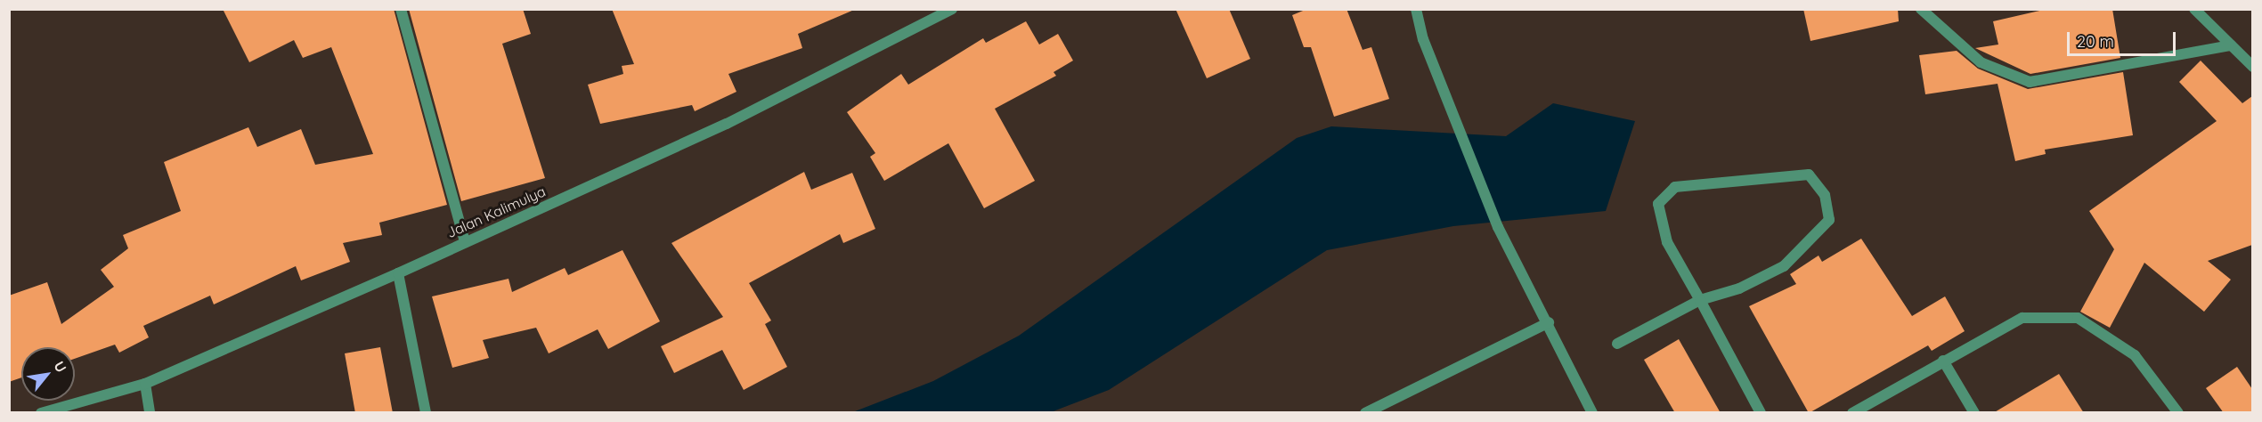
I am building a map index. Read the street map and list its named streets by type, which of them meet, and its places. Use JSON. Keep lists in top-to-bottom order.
{
  "streets": {
    "street": ["Jalan Kalimulya"]
  },
  "scale_bar": "20 m",
  "north": "top right"
}
